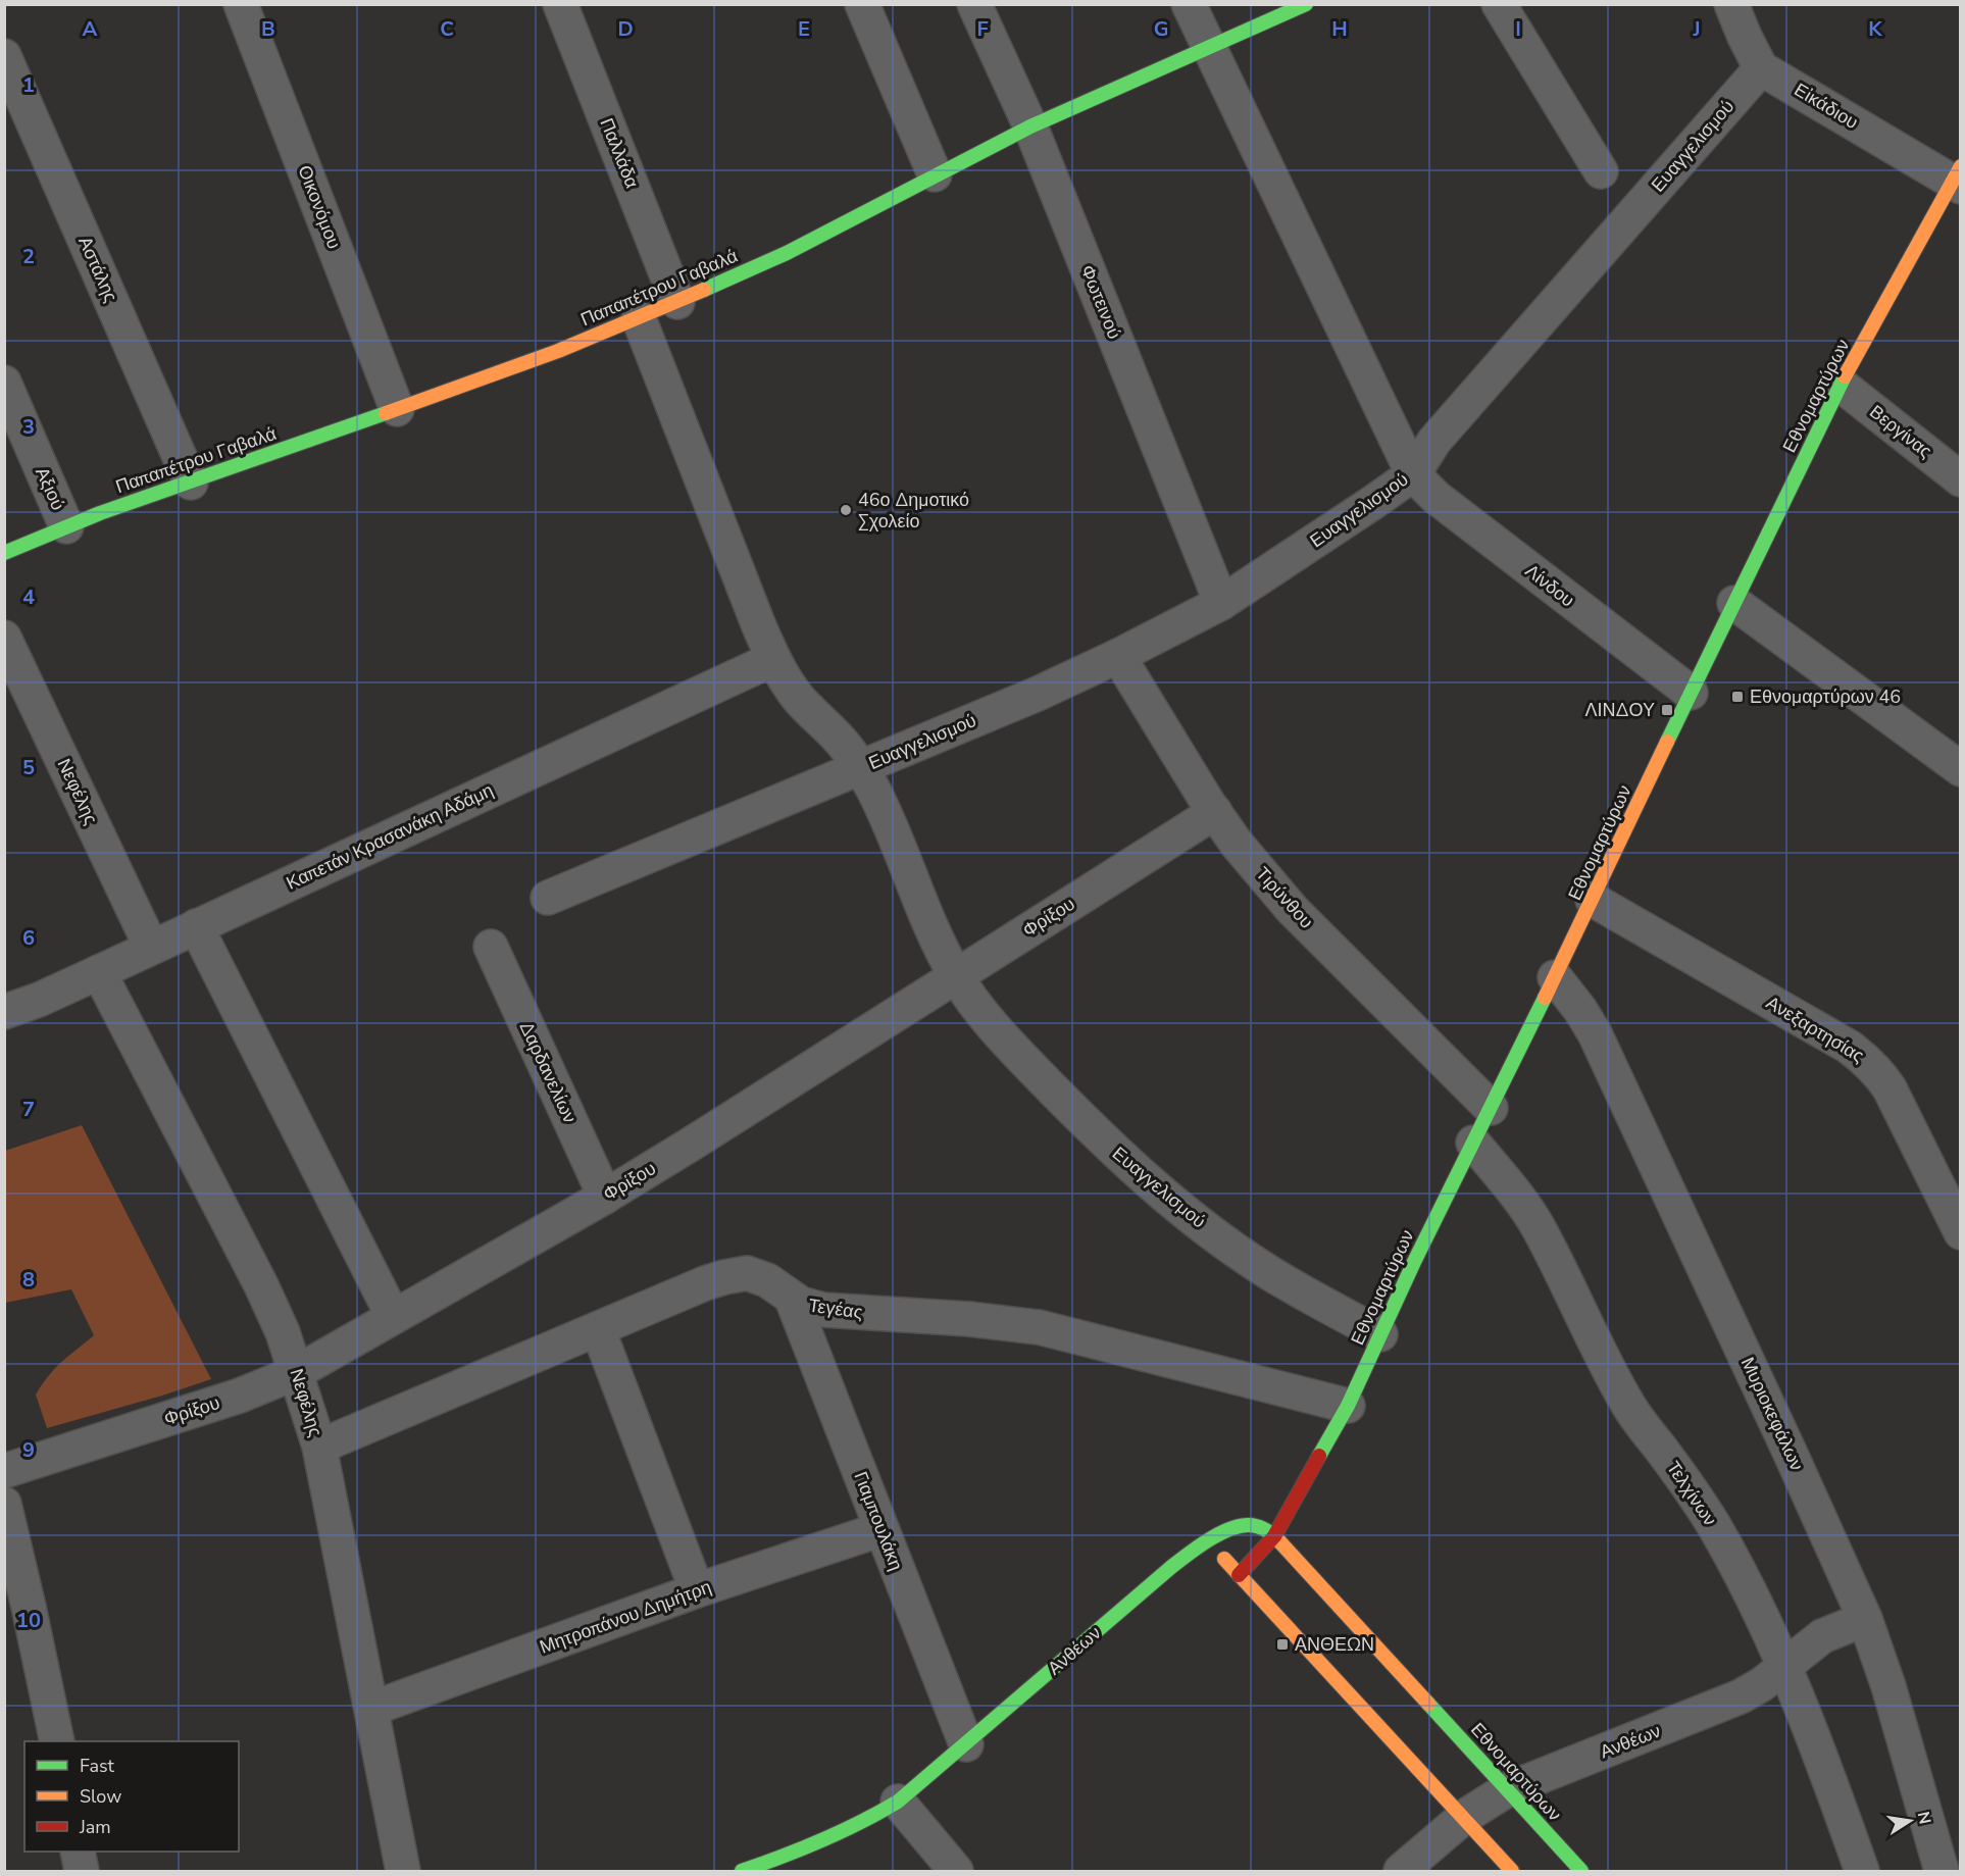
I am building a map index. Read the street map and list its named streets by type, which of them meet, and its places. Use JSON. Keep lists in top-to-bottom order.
{
  "streets": {
    "street": [
      "Εἰκάδιου",
      "Ευαγγελισμού",
      "Παλλάδα",
      "Οικονόμου",
      "Αστάλης",
      "Παπαπέτρου Γαβαλά",
      "Φωτεινού",
      "Εθνομαρτύρων",
      "Βεργίνας",
      "Αξιού",
      "Λίνδου",
      "Νεφέλης",
      "Καπετάν Κρασανάκη Αδάμη",
      "Τιρύνθου",
      "Φρίξου",
      "Ανεξαρτησίας",
      "Δαρδανελίων",
      "Τεγέας",
      "Μυριοκεφάλων",
      "Τελχίνων",
      "Γιαμπουλάκη",
      "Μητροπάνου Δημήτρη",
      "Ανθέων"
    ]
  },
  "crossings": [
    ["Εἰκάδιου", "Ευαγγελισμού"],
    ["Εἰκάδιου", "Εθνομαρτύρων"],
    ["Ευαγγελισμού", "Παπαπέτρου Γαβαλά"],
    ["Ευαγγελισμού", "Φωτεινού"],
    ["Ευαγγελισμού", "Εθνομαρτύρων"],
    ["Ευαγγελισμού", "Λίνδου"],
    ["Ευαγγελισμού", "Καπετάν Κρασανάκη Αδάμη"],
    ["Ευαγγελισμού", "Τιρύνθου"],
    ["Ευαγγελισμού", "Φρίξου"],
    ["Παλλάδα", "Παπαπέτρου Γαβαλά"],
    ["Οικονόμου", "Παπαπέτρου Γαβαλά"],
    ["Αστάλης", "Παπαπέτρου Γαβαλά"],
    ["Παπαπέτρου Γαβαλά", "Φωτεινού"],
    ["Παπαπέτρου Γαβαλά", "Αξιού"],
    ["Παπαπέτρου Γαβαλά", "Λίνδου"],
    ["Εθνομαρτύρων", "Βεργίνας"],
    ["Εθνομαρτύρων", "Λίνδου"],
    ["Εθνομαρτύρων", "Τιρύνθου"],
    ["Εθνομαρτύρων", "Ανεξαρτησίας"],
    ["Εθνομαρτύρων", "Τεγέας"],
    ["Εθνομαρτύρων", "Μυριοκεφάλων"],
    ["Εθνομαρτύρων", "Τελχίνων"],
    ["Εθνομαρτύρων", "Ανθέων"],
    ["Νεφέλης", "Καπετάν Κρασανάκη Αδάμη"],
    ["Νεφέλης", "Φρίξου"],
    ["Νεφέλης", "Τεγέας"],
    ["Νεφέλης", "Μητροπάνου Δημήτρη"],
    ["Τιρύνθου", "Φρίξου"],
    ["Φρίξου", "Δαρδανελίων"],
    ["Τεγέας", "Γιαμπουλάκη"],
    ["Μυριοκεφάλων", "Ανθέων"],
    ["Τελχίνων", "Ανθέων"],
    ["Γιαμπουλάκη", "Μητροπάνου Δημήτρη"],
    ["Γιαμπουλάκη", "Ανθέων"]
  ],
  "places": {
    "other": ["46ο Δημοτικό Σχολείο"],
    "transit": ["Εθνομαρτύρων 46", "ΛΙΝΔΟΥ", "ΑΝΘΕΩΝ"]
  },
  "legend": ["Fast", "Slow", "Jam"],
  "north": "right",
  "grid": {
    "columns": [
      "A",
      "B",
      "C",
      "D",
      "E",
      "F",
      "G",
      "H",
      "I",
      "J",
      "K"
    ],
    "rows": [
      "1",
      "2",
      "3",
      "4",
      "5",
      "6",
      "7",
      "8",
      "9",
      "10"
    ]
  }
}
